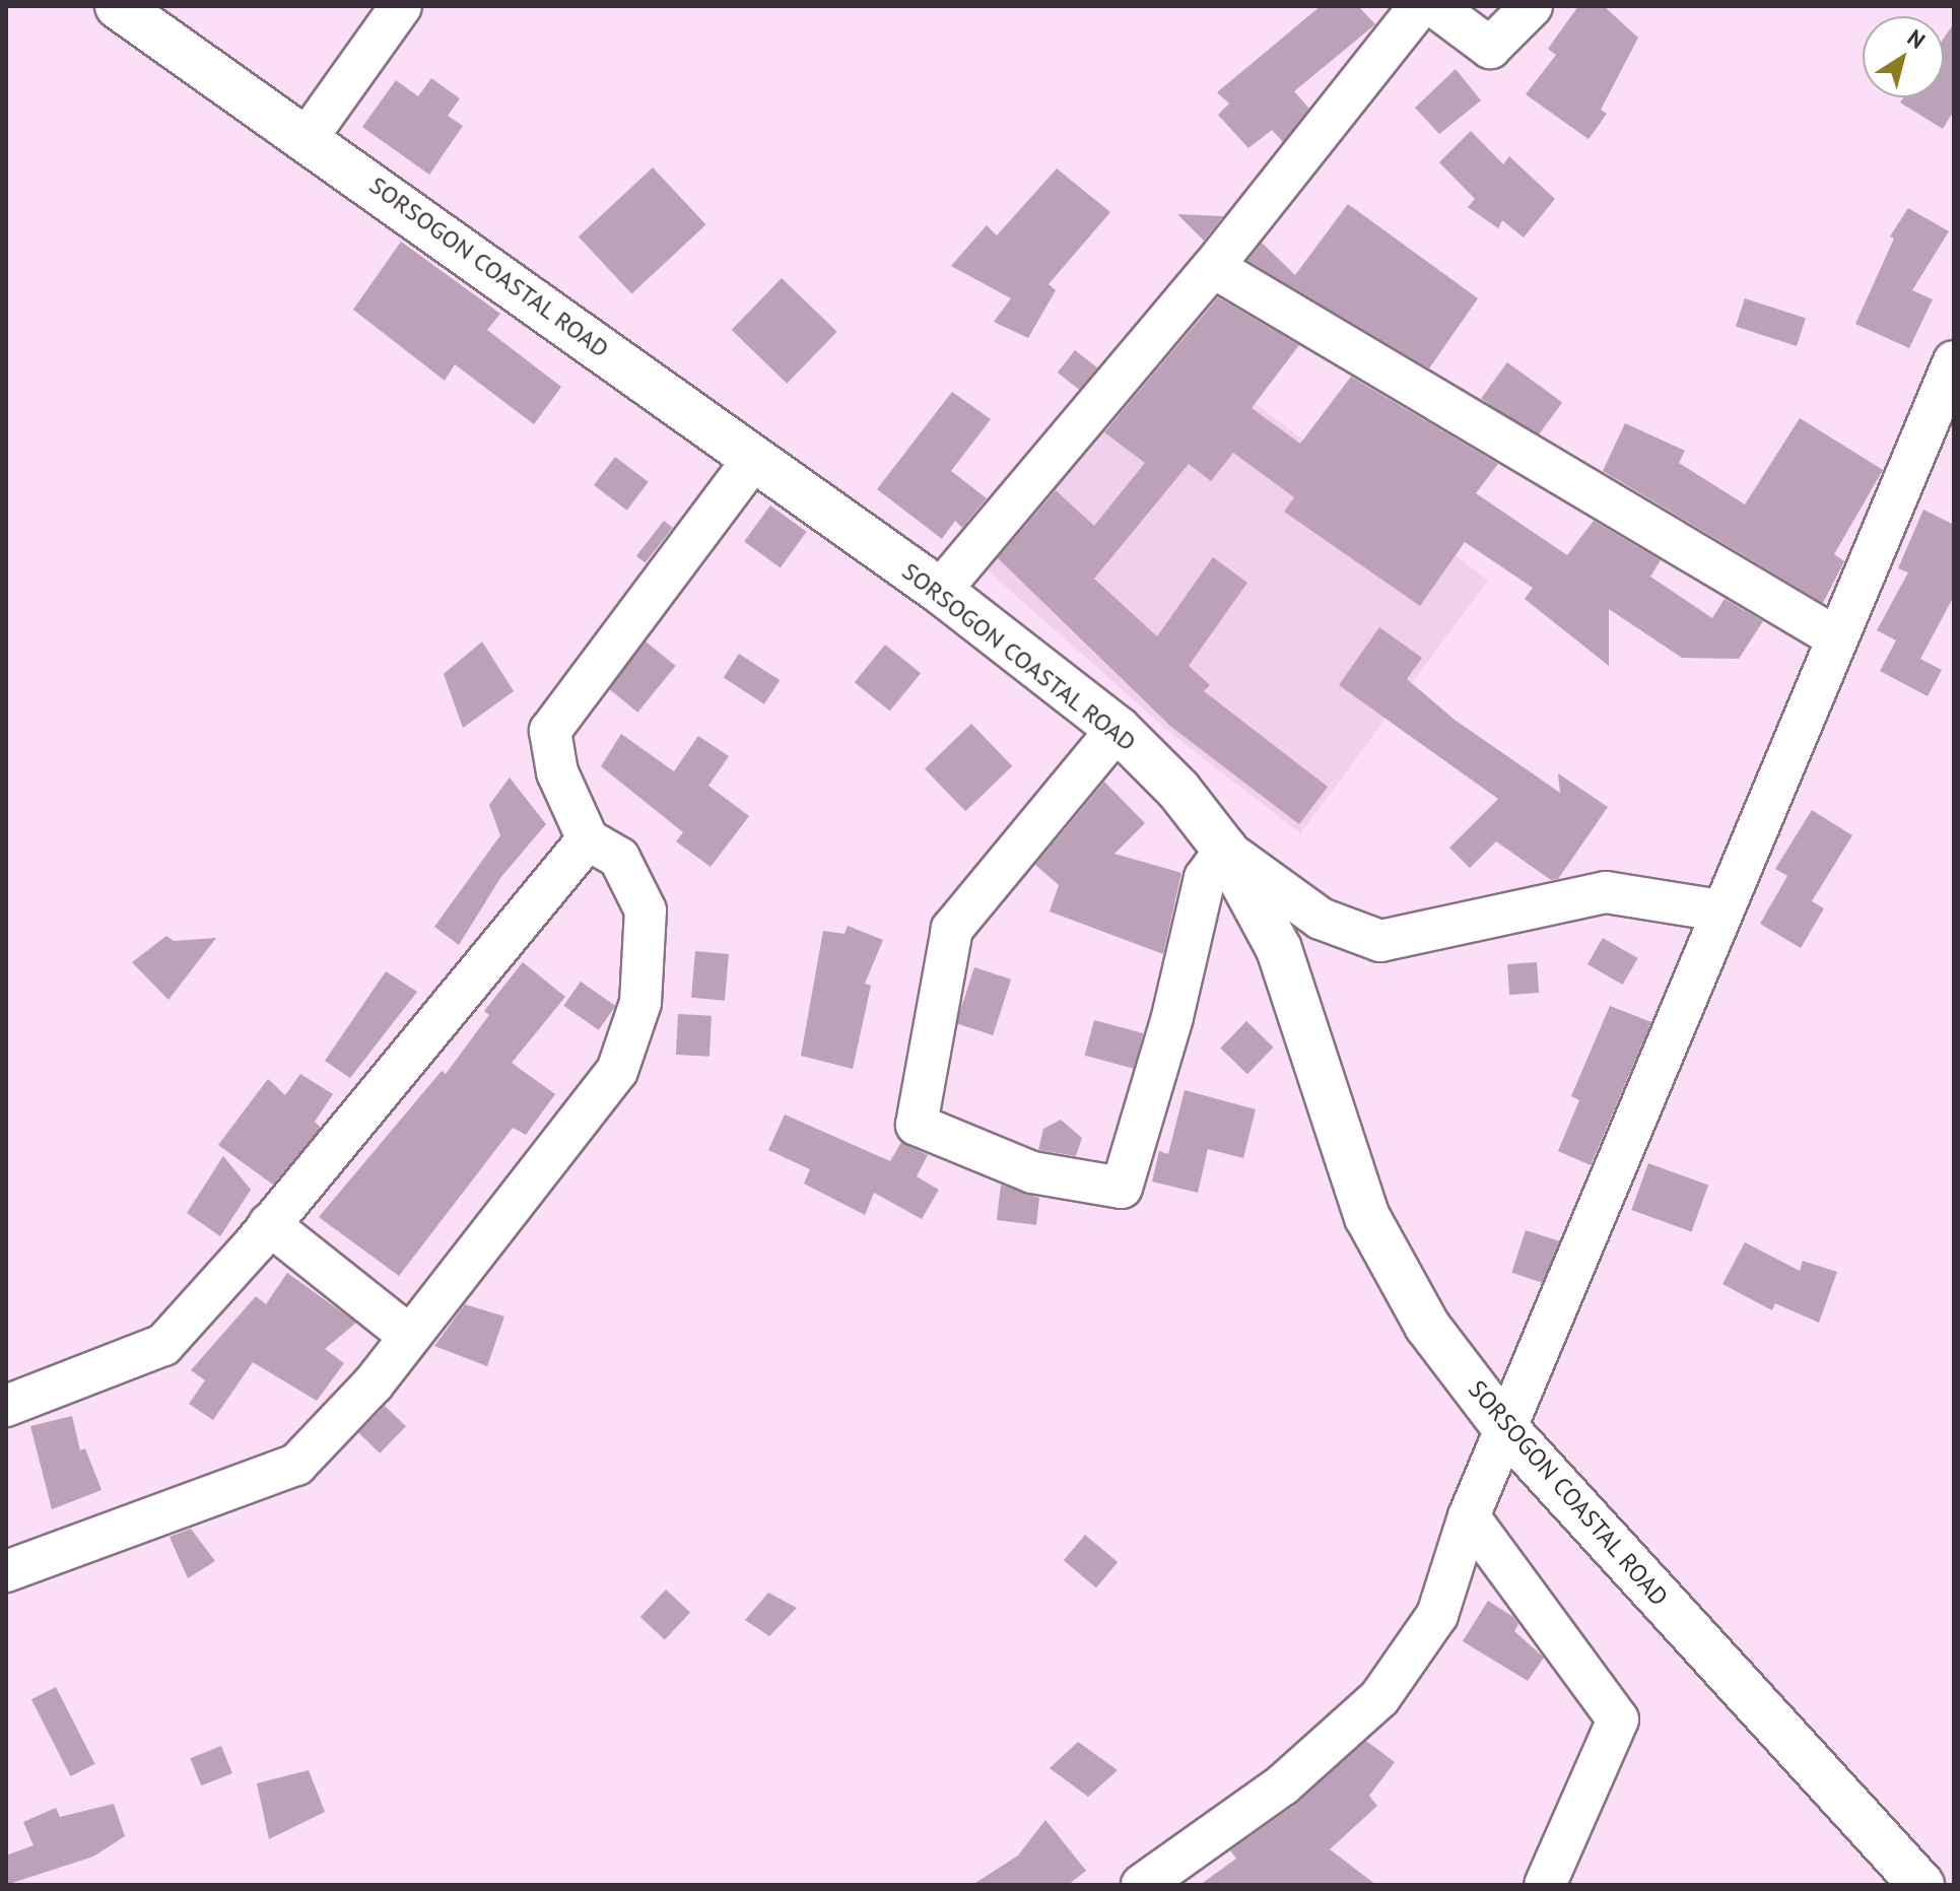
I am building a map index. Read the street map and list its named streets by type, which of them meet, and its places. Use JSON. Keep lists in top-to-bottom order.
{
  "streets": {
    "highway": ["SORSOGON COASTAL ROAD"]
  },
  "north": "top right"
}
